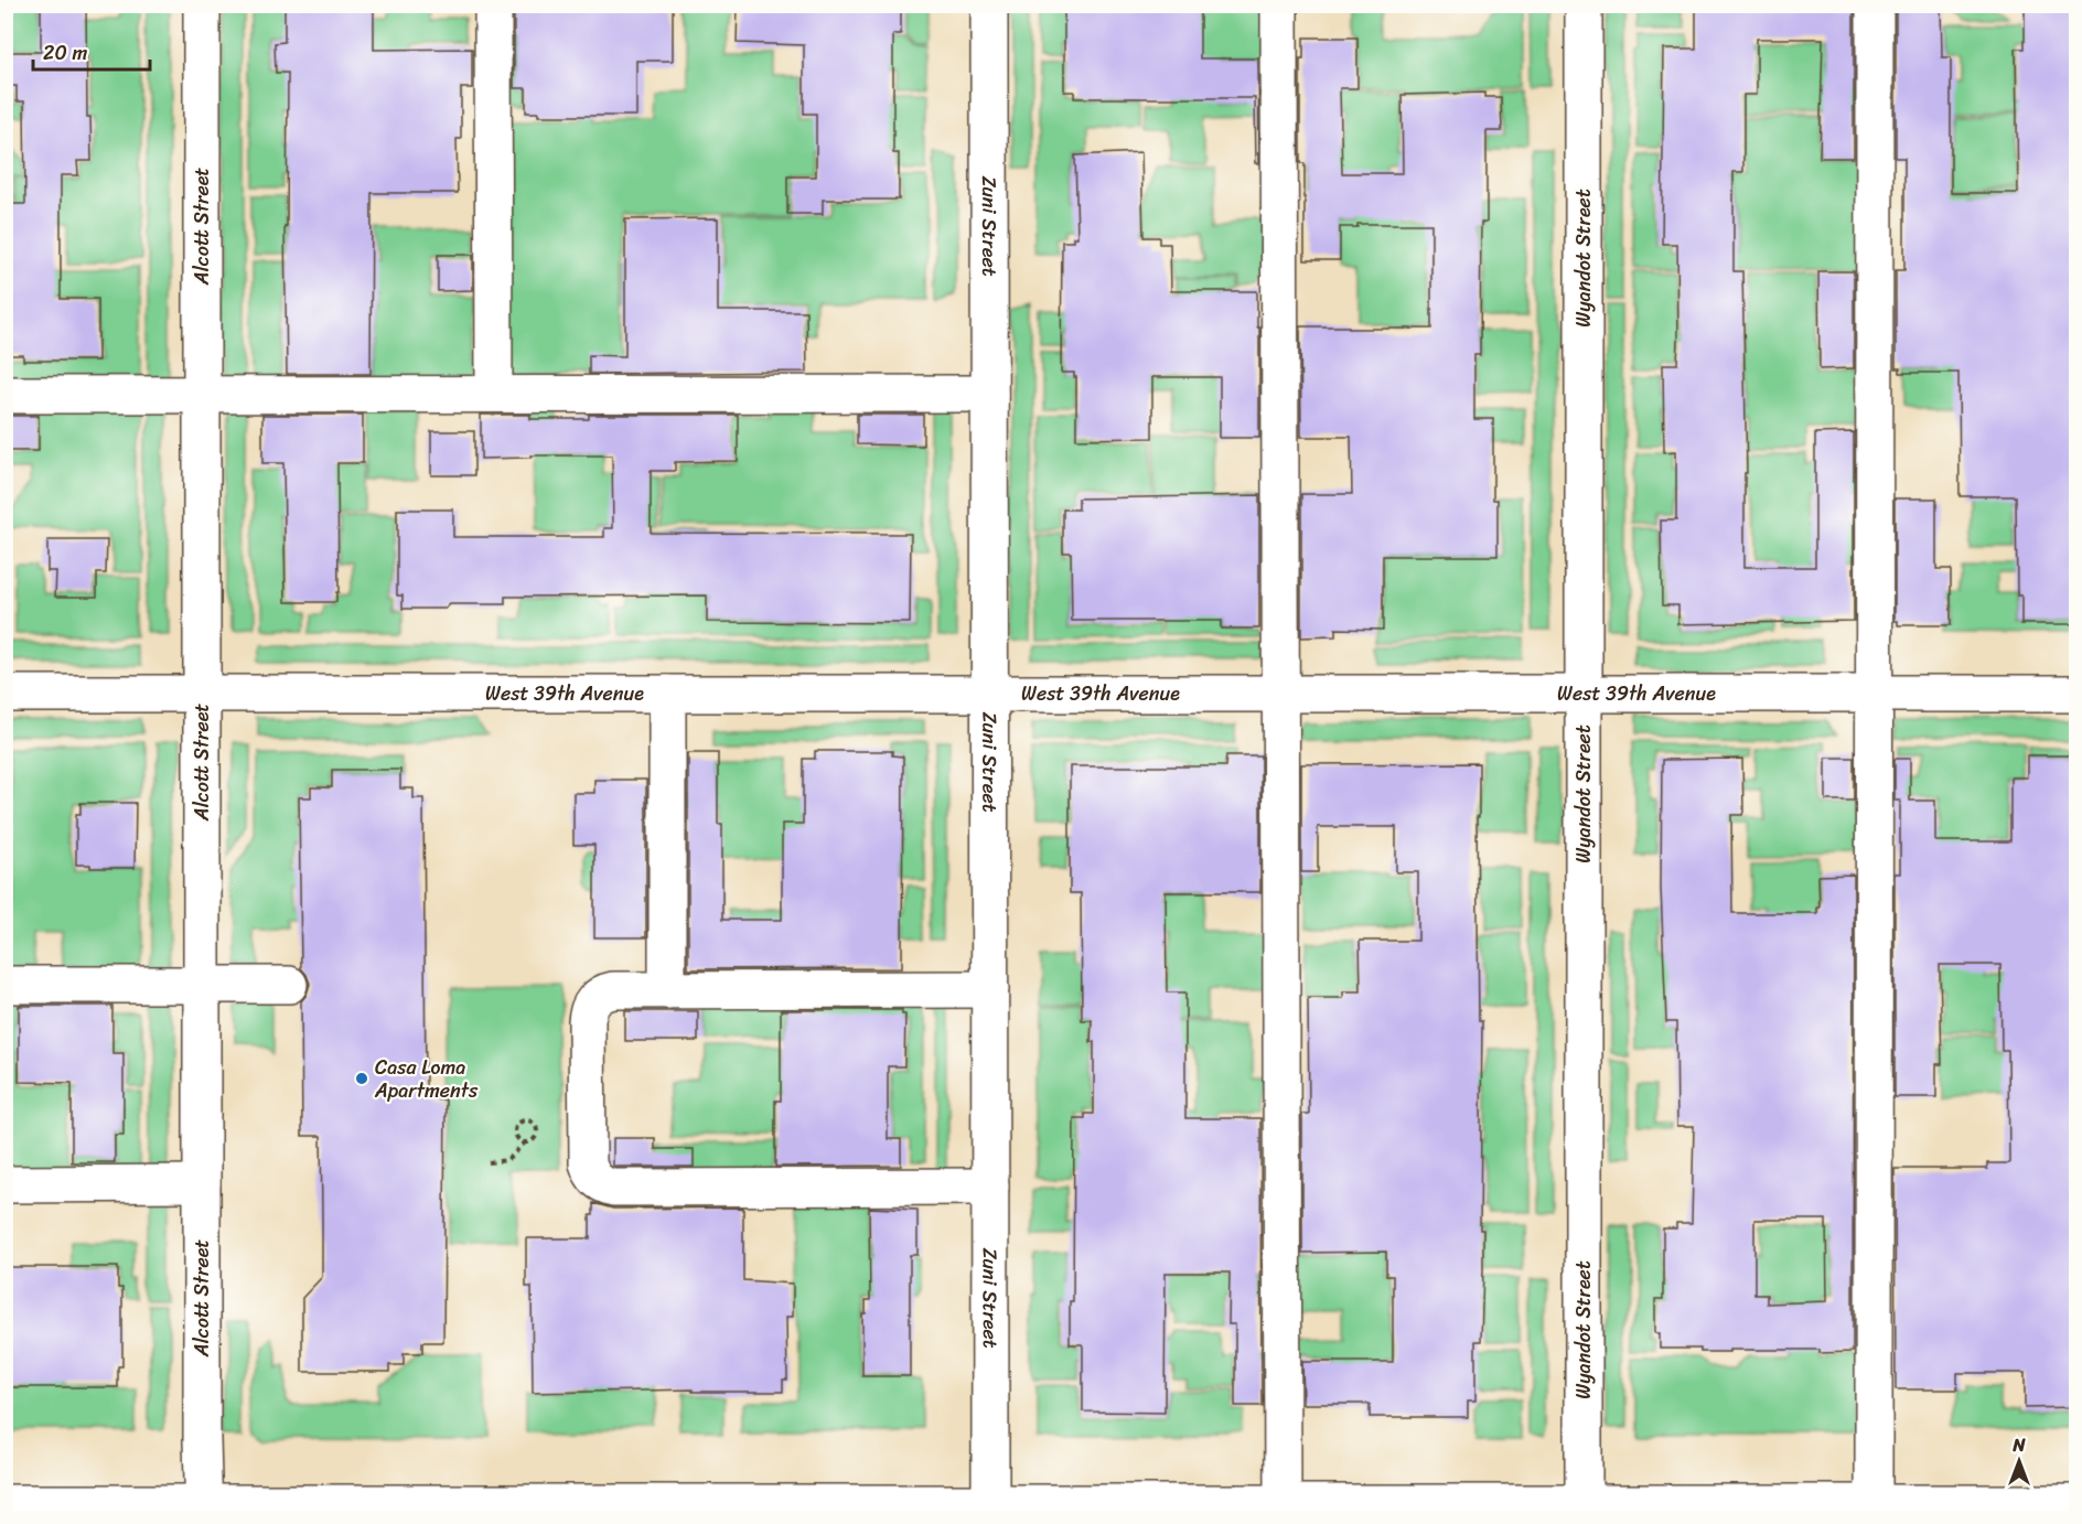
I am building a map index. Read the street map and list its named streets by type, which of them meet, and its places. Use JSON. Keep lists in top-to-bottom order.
{
  "streets": {
    "street": [
      "Alcott Street",
      "Zuni Street",
      "Wyandot Street",
      "West 39th Avenue"
    ]
  },
  "crossings": [
    ["Alcott Street", "West 39th Avenue"],
    ["Zuni Street", "West 39th Avenue"],
    ["Wyandot Street", "West 39th Avenue"]
  ],
  "places": ["Casa Loma Apartments"],
  "scale_bar": "20 m",
  "north": "top"
}
